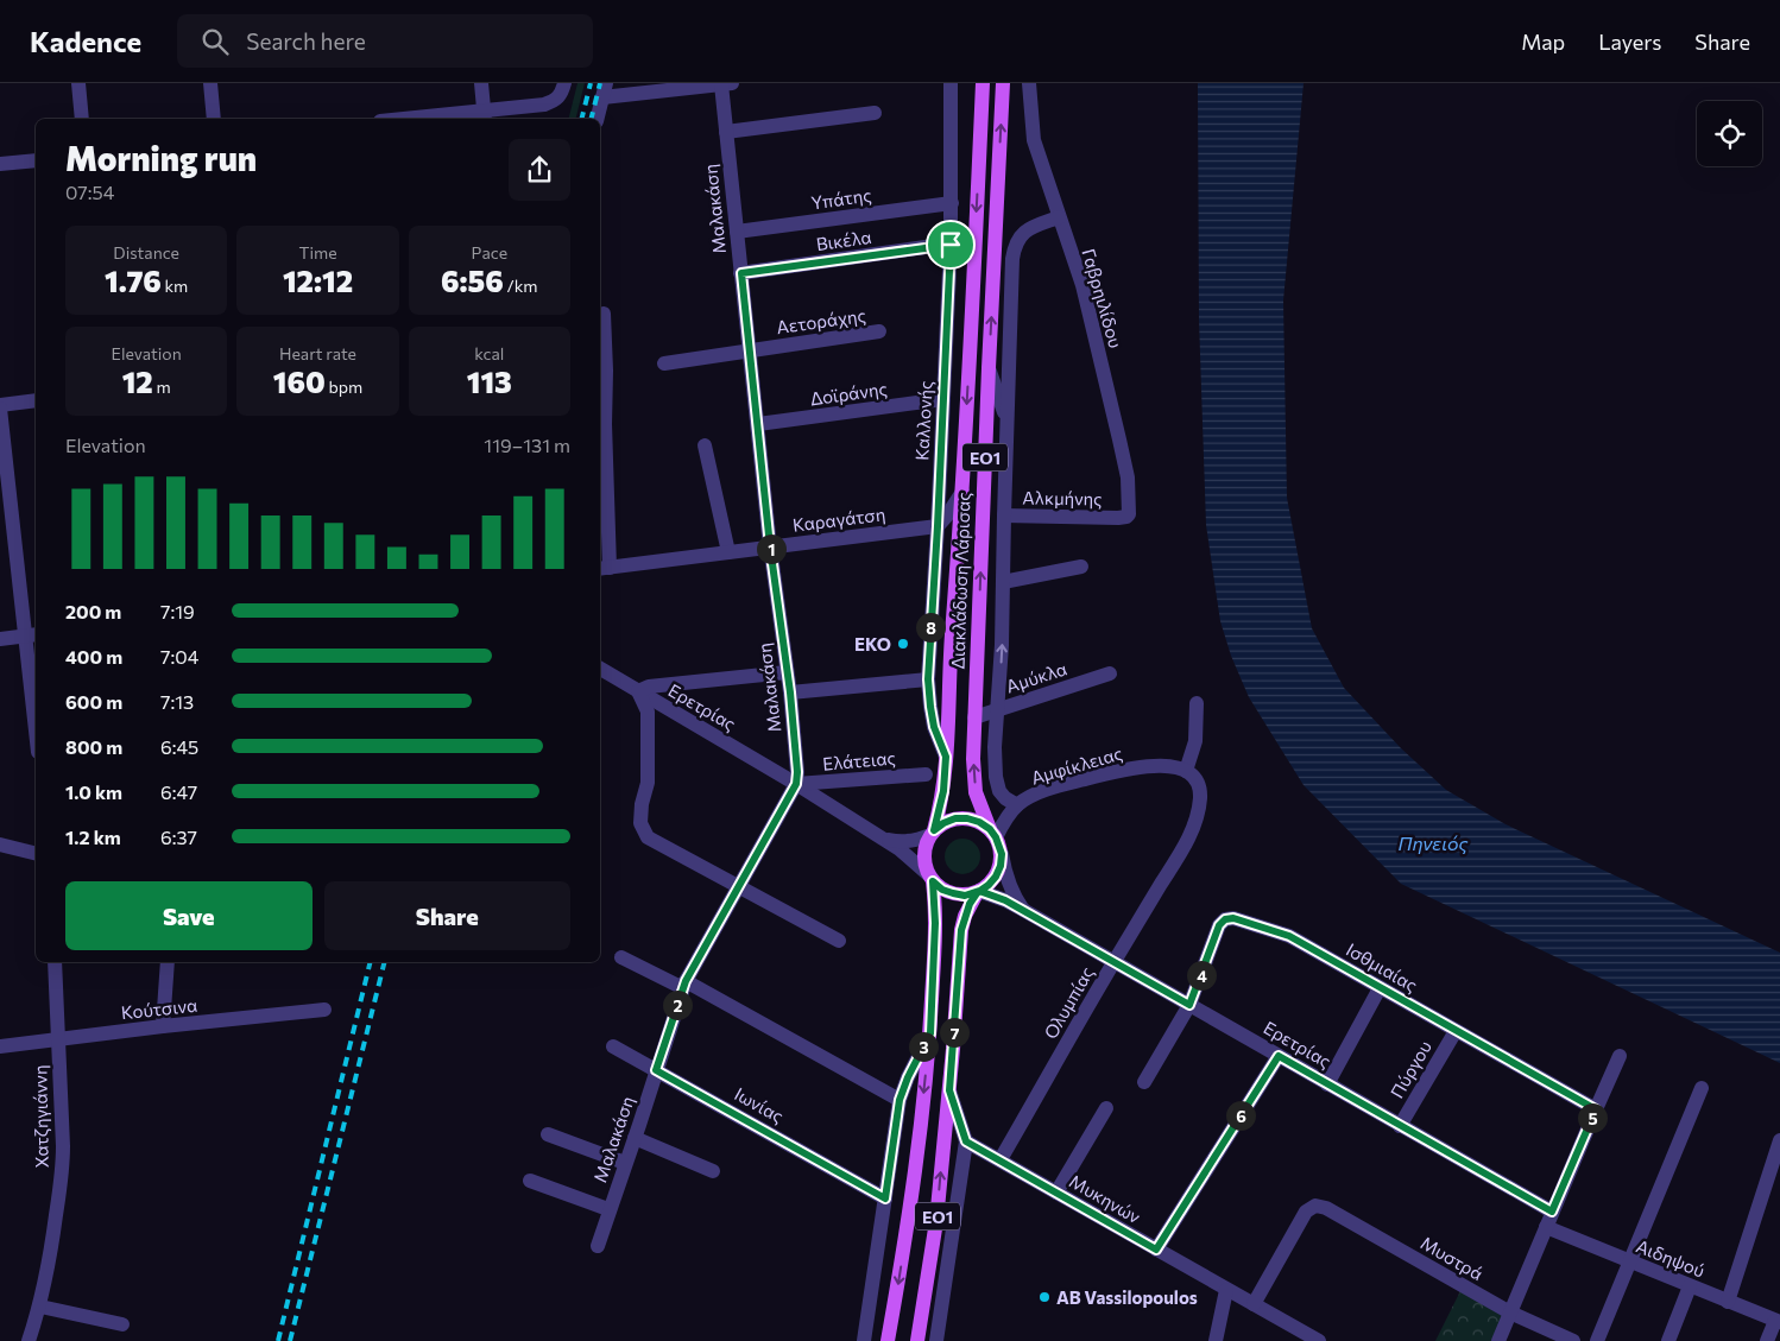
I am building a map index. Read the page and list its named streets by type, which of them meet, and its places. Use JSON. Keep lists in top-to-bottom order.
{
  "streets": {
    "main road": ["ΕΟ1", "Διακλάδωση Λάρισας"],
    "street": [
      "Υπάτης",
      "Μαλακάση",
      "Βικέλα",
      "Γαβρηιλίδου",
      "Αετοράχης",
      "Δοϊράνης",
      "Καλλoνής",
      "Αλκμήνης",
      "Καραγάτση",
      "Αμύκλα",
      "Ερετρίας",
      "Ελάτειας",
      "Αμφίκλειας",
      "Ισθμιαίας",
      "Ολυμπίας",
      "Κούτσινα",
      "Πύργου",
      "Ιωνίας",
      "Χατζηγιάννη",
      "Μυκηνών",
      "Μυστρά",
      "Αιδηψού"
    ]
  },
  "crossings": [
    ["Υπάτης", "Μαλακάση"],
    ["Υπάτης", "Καλλoνής"],
    ["Μαλακάση", "Βικέλα"],
    ["Μαλακάση", "Αετοράχης"],
    ["Μαλακάση", "Δοϊράνης"],
    ["Μαλακάση", "Καραγάτση"],
    ["Μαλακάση", "Ερετρίας"],
    ["Μαλακάση", "Ελάτειας"],
    ["Μαλακάση", "Ιωνίας"],
    ["Βικέλα", "Καλλoνής"],
    ["Γαβρηιλίδου", "Αλκμήνης"],
    ["Δοϊράνης", "Καλλoνής"],
    ["Καλλoνής", "Καραγάτση"],
    ["Καλλoνής", "Διακλάδωση Λάρισας"],
    ["ΕΟ1", "Διακλάδωση Λάρισας"],
    ["ΕΟ1", "Ερετρίας"],
    ["ΕΟ1", "Αμφίκλειας"],
    ["Διακλάδωση Λάρισας", "Αμύκλα"],
    ["Διακλάδωση Λάρισας", "Ερετρίας"],
    ["Διακλάδωση Λάρισας", "Αμφίκλειας"],
    ["Ερετρίας", "Ελάτειας"],
    ["Ερετρίας", "Αμφίκλειας"],
    ["Ερετρίας", "Ισθμιαίας"],
    ["Ερετρίας", "Ολυμπίας"],
    ["Ερετρίας", "Πύργου"],
    ["Αμφίκλειας", "Ολυμπίας"],
    ["Ισθμιαίας", "Πύργου"],
    ["Ολυμπίας", "Μυκηνών"],
    ["Κούτσινα", "Χατζηγιάννη"],
    ["Μυκηνών", "Μυστρά"]
  ],
  "water": ["Πηνειός"],
  "places": ["EKO", "AB Vassilopoulos"],
  "page": {
    "header": "Kadence",
    "search": "Search here",
    "nav": ["Map", "Layers", "Share"],
    "heading": ["Morning run", "07:54"],
    "stats": [
      ["Distance", "1.76 km"],
      ["Time", "12:12"],
      ["Pace", "6:56 /km"],
      ["Elevation", "12 m"],
      ["Heart rate", "160 bpm"],
      ["kcal", "113"]
    ],
    "chart": ["Elevation", "119–131 m"],
    "pins": [
      "1",
      "8",
      "4",
      "2",
      "7",
      "3",
      "6",
      "5"
    ],
    "list": [
      {
        "name": "200 m",
        "note": "7:19"
      },
      {
        "name": "400 m",
        "note": "7:04"
      },
      {
        "name": "600 m",
        "note": "7:13"
      },
      {
        "name": "800 m",
        "note": "6:45"
      },
      {
        "name": "1.0 km",
        "note": "6:47"
      },
      {
        "name": "1.2 km",
        "note": "6:37"
      }
    ],
    "buttons": ["Save", "Share"]
  }
}
